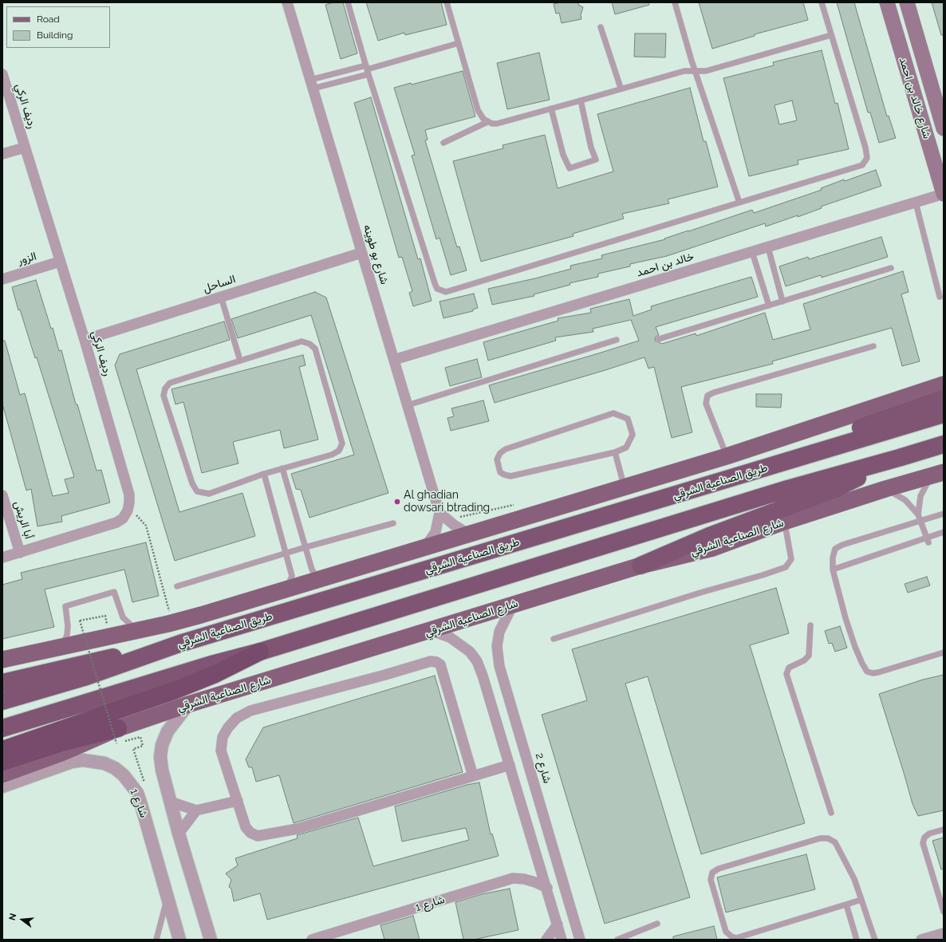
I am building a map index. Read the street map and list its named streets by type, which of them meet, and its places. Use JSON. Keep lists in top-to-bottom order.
{
  "streets": {
    "highway": ["طريق الصناعية الشرقي"],
    "main road": ["شارع خالد بن احمد", "شارع الصناعية الشرقي"],
    "street": [
      "رديف الركي",
      "شارع بو طوينه",
      "الزور",
      "خالد بن احمد",
      "الساحل",
      "أبا الريش",
      "شارع 2",
      "شارع 1"
    ]
  },
  "crossings": [
    ["شارع خالد بن احمد", "خالد بن احمد"],
    ["رديف الركي", "الزور"],
    ["رديف الركي", "الساحل"],
    ["شارع بو طوينه", "خالد بن احمد"],
    ["شارع بو طوينه", "الساحل"],
    ["شارع الصناعية الشرقي", "شارع 2"]
  ],
  "places": ["Al ghadian dowsari btrading"],
  "legend": ["Road", "Building"],
  "north": "left"
}
